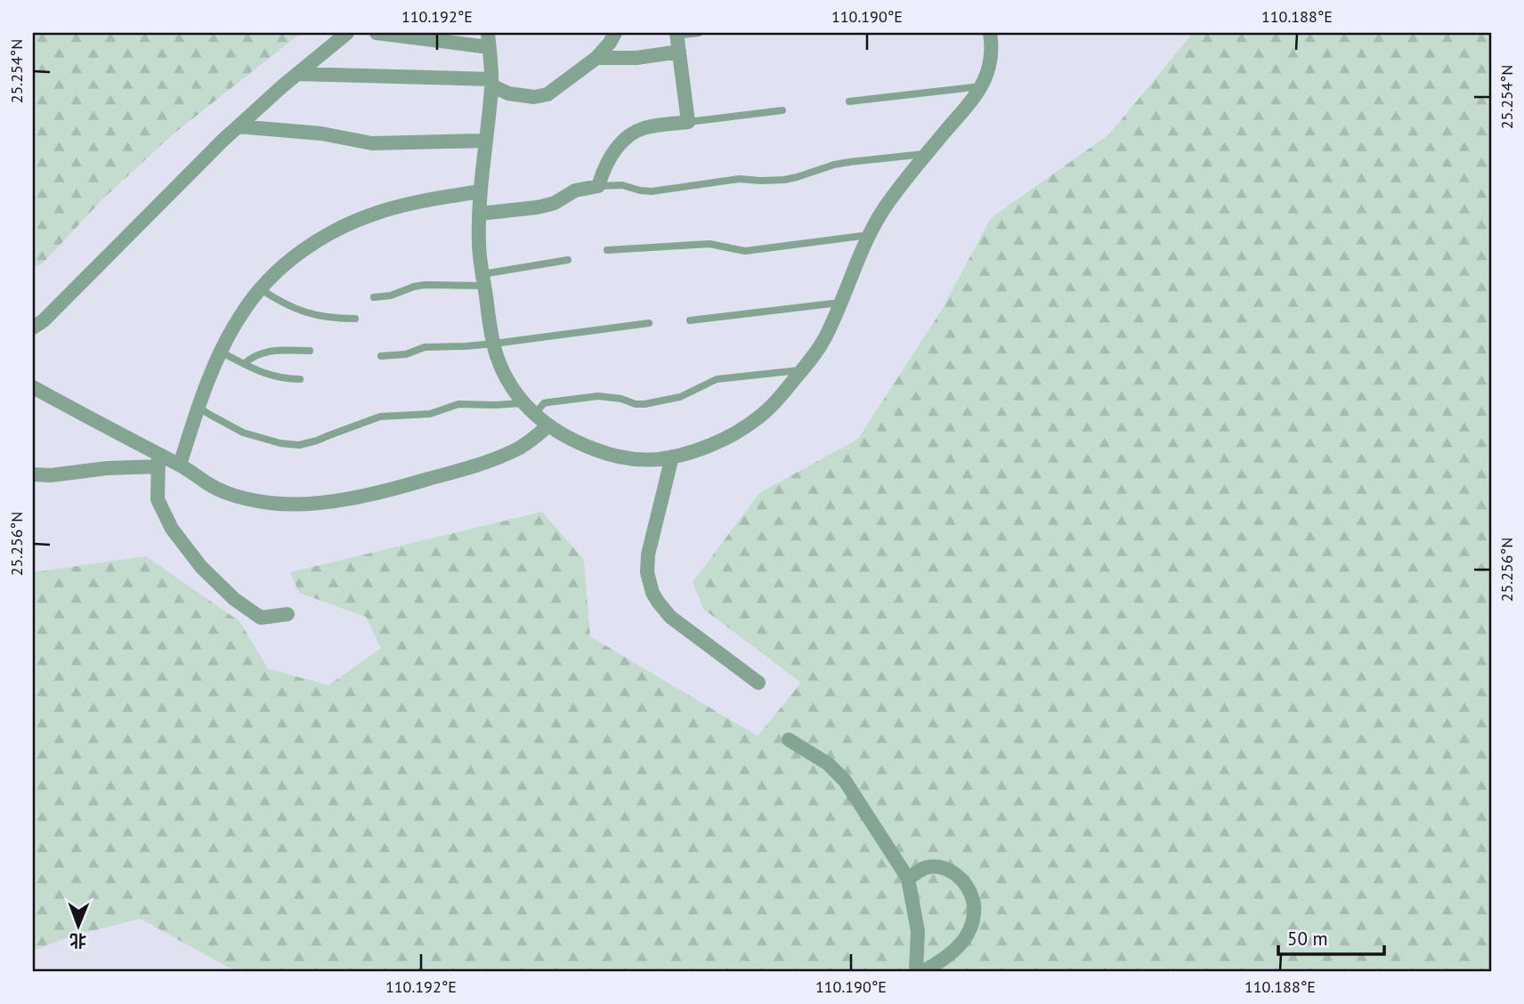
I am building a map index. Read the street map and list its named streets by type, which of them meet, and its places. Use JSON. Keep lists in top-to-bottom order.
{
  "scale_bar": "50 m",
  "north": "bottom",
  "coordinates": [
    "110.192°E",
    "110.190°E",
    "110.188°E",
    "25.254°N",
    "25.256°N"
  ]
}
